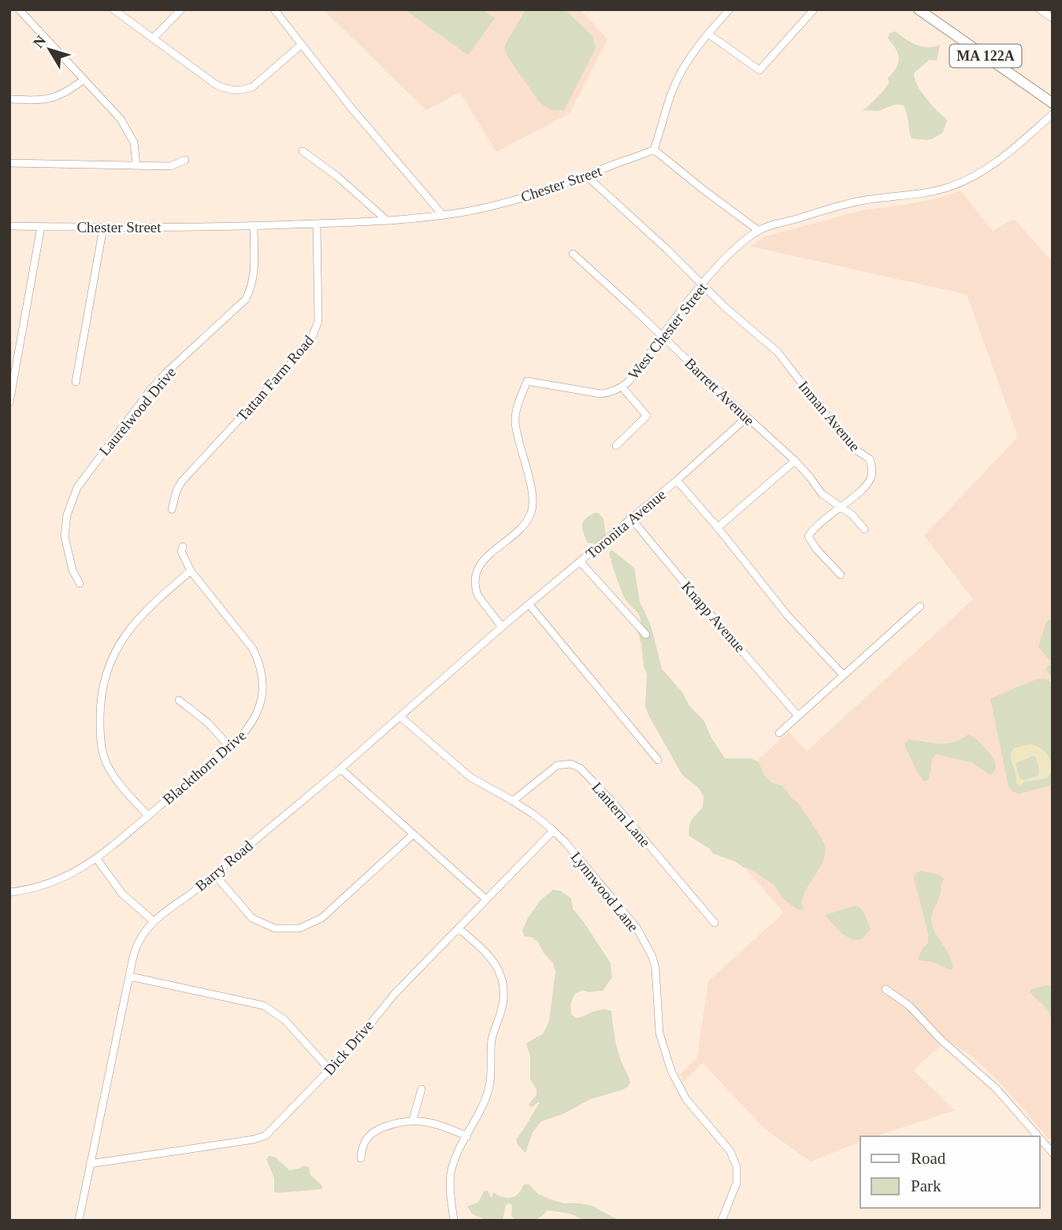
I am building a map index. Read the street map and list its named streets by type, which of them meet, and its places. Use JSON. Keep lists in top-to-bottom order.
{
  "streets": {
    "main road": ["MA 122A"],
    "street": [
      "Chester Street",
      "West Chester Street",
      "Tattan Farm Road",
      "Barrett Avenue",
      "Laurelwood Drive",
      "Inman Avenue",
      "Toronita Avenue",
      "Knapp Avenue",
      "Blackthorn Drive",
      "Lantern Lane",
      "Barry Road",
      "Lynnwood Lane",
      "Dick Drive"
    ]
  },
  "crossings": [
    ["Chester Street", "Tattan Farm Road"],
    ["Chester Street", "Laurelwood Drive"],
    ["Chester Street", "Inman Avenue"],
    ["West Chester Street", "Barrett Avenue"],
    ["West Chester Street", "Inman Avenue"],
    ["West Chester Street", "Toronita Avenue"],
    ["West Chester Street", "Barry Road"],
    ["Barrett Avenue", "Inman Avenue"],
    ["Barrett Avenue", "Toronita Avenue"],
    ["Toronita Avenue", "Knapp Avenue"],
    ["Toronita Avenue", "Barry Road"],
    ["Lantern Lane", "Lynnwood Lane"],
    ["Barry Road", "Lynnwood Lane"],
    ["Barry Road", "Dick Drive"],
    ["Lynnwood Lane", "Dick Drive"]
  ],
  "legend": ["Road", "Park"],
  "north": "top left"
}
